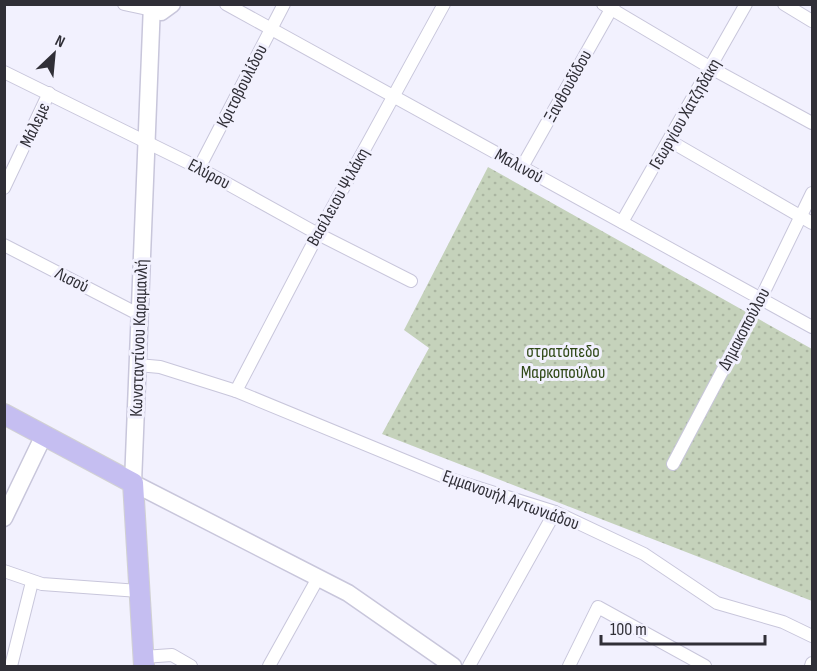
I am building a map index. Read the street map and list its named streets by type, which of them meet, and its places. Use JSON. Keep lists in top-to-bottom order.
{
  "streets": {
    "main road": ["Κωνσταντίνου Καραμανλή"],
    "street": [
      "Κριτοβουλίδου",
      "Ξανθουδίδου",
      "Γεωργίου Χατζηδάκη",
      "Μάλεμε",
      "Μαλινού",
      "Ελύρου",
      "Βασίλειου Ψιλάκη",
      "Λισού",
      "Δημακοπούλου",
      "Εμμανουήλ Αντωνιάδου"
    ]
  },
  "crossings": [
    ["Κριτοβουλίδου", "Μαλινού"],
    ["Κριτοβουλίδου", "Ελύρου"],
    ["Ξανθουδίδου", "Μαλινού"],
    ["Γεωργίου Χατζηδάκη", "Μαλινού"],
    ["Μάλεμε", "Ελύρου"],
    ["Μαλινού", "Βασίλειου Ψιλάκη"],
    ["Μαλινού", "Δημακοπούλου"],
    ["Ελύρου", "Βασίλειου Ψιλάκη"],
    ["Ελύρου", "Κωνσταντίνου Καραμανλή"],
    ["Βασίλειου Ψιλάκη", "Εμμανουήλ Αντωνιάδου"],
    ["Λισού", "Κωνσταντίνου Καραμανλή"],
    ["Κωνσταντίνου Καραμανλή", "Εμμανουήλ Αντωνιάδου"]
  ],
  "parks": ["στρατόπεδο Μαρκοπούλου"],
  "scale_bar": "100 m",
  "north": "top right"
}
